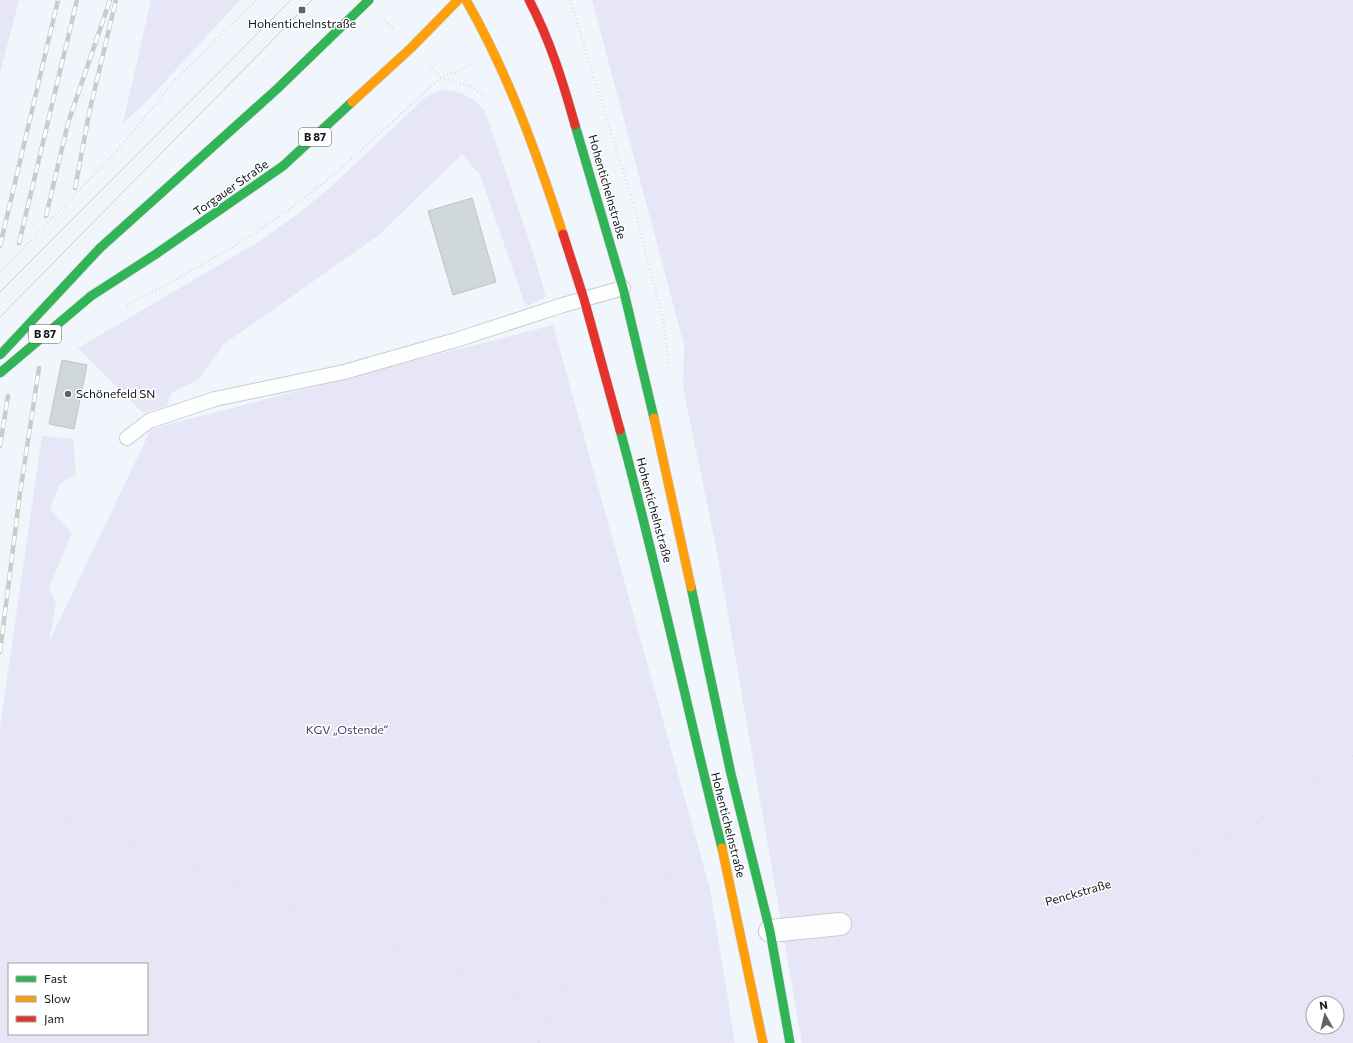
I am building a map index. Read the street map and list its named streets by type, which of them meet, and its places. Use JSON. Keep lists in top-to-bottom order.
{
  "streets": {
    "main road": ["B 87", "Hohentichelnstraße", "Torgauer Straße"],
    "path": ["Penckstraße"]
  },
  "parks": ["KGV „Ostende“"],
  "places": {
    "transit": ["Hohentichelnstraße"],
    "other": ["Schönefeld SN"]
  },
  "legend": ["Fast", "Slow", "Jam"],
  "north": "top"
}
